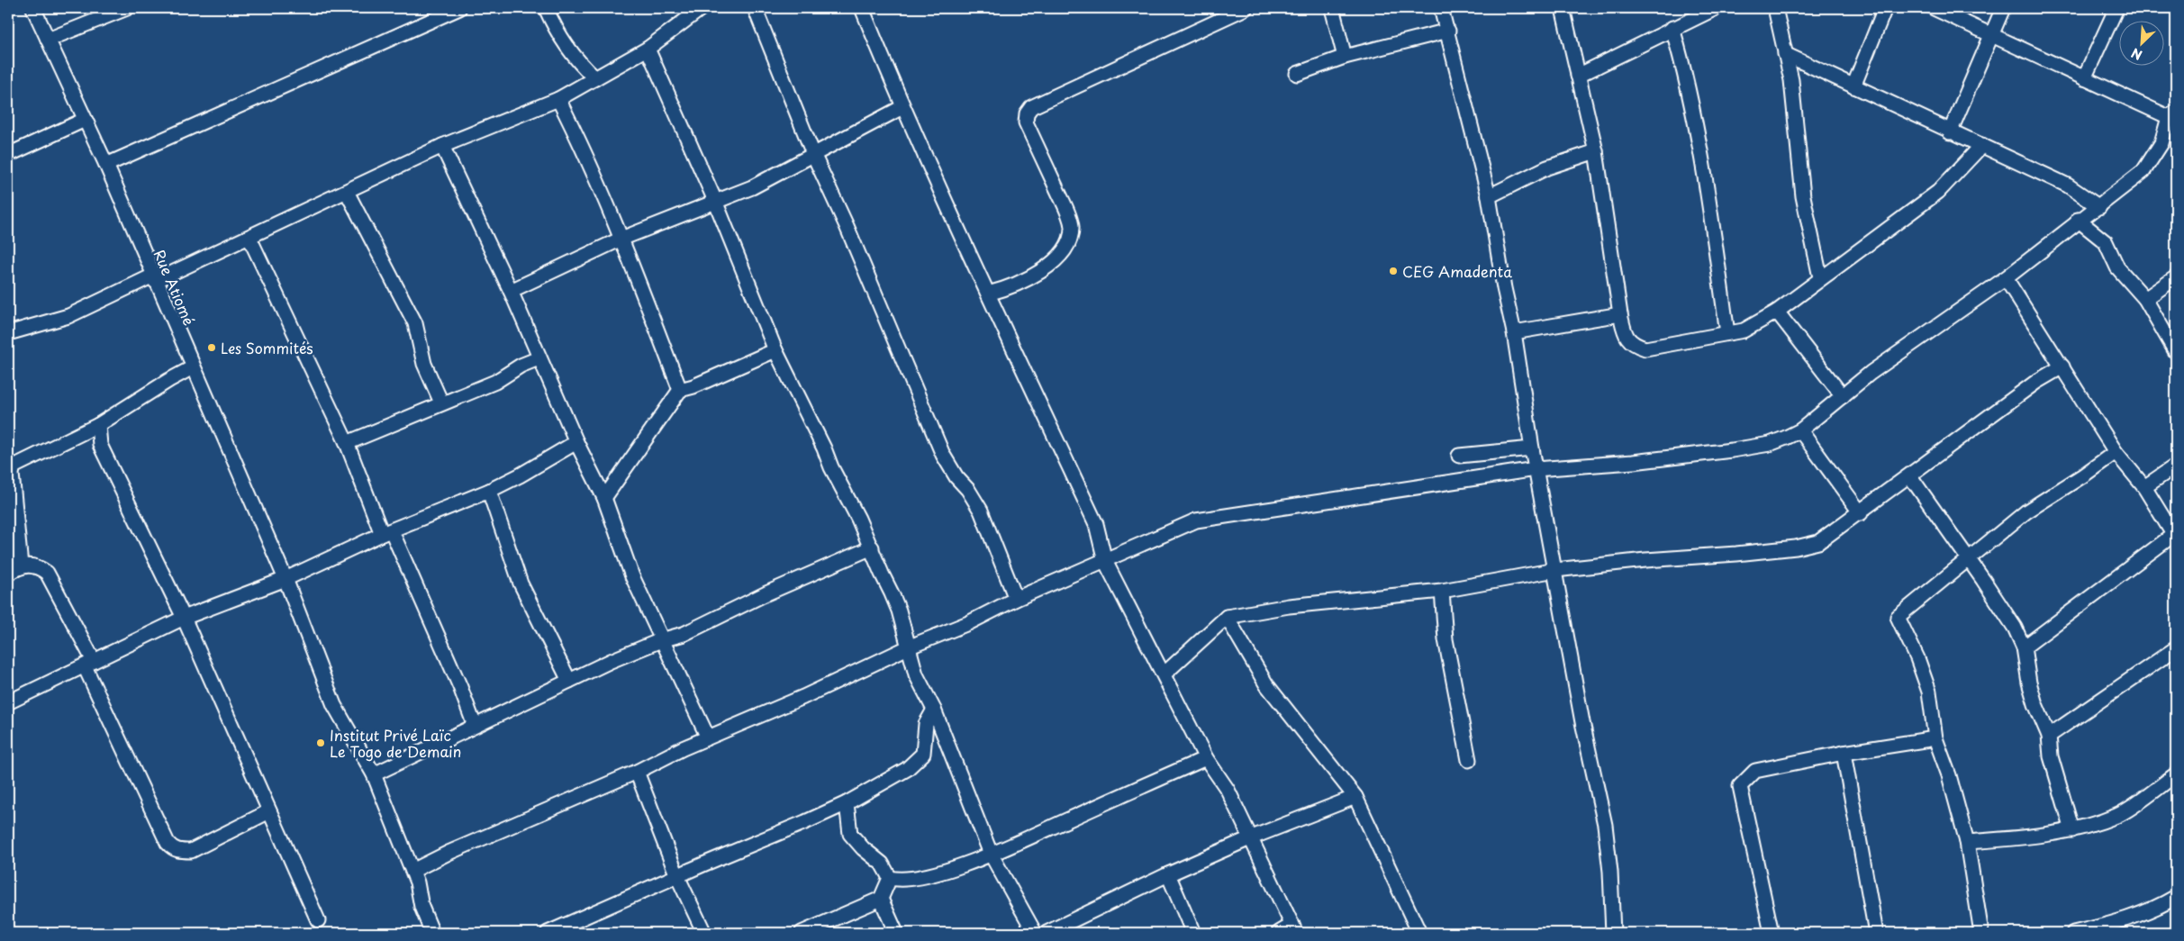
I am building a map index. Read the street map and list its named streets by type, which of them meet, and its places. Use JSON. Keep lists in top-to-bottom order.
{
  "streets": {
    "street": ["Rue Atiomé"]
  },
  "places": ["CEG Amadenta", "Les Sommités", "Institut Privé Laïc Le Togo de Demain"],
  "north": "bottom left"
}
